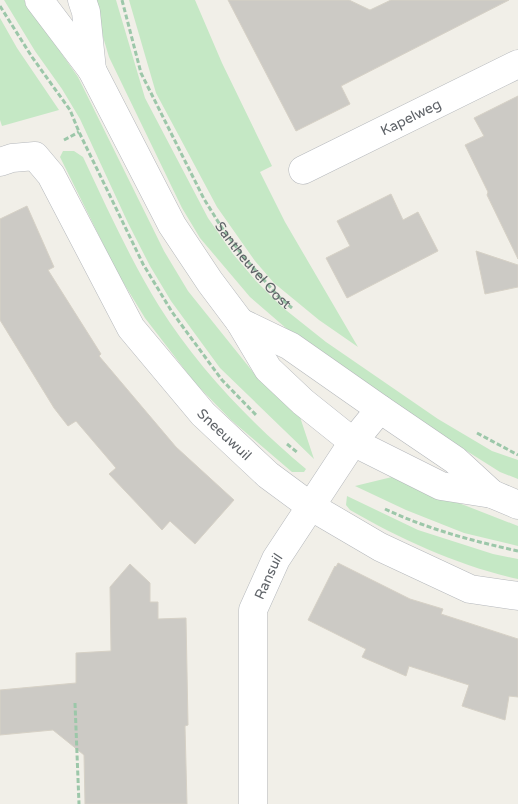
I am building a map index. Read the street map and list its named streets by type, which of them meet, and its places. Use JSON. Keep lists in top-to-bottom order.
{
  "streets": {
    "street": ["Kapelweg", "Sneeuwuil", "Ransuil"],
    "path": ["Santheuvel Oost"]
  },
  "crossings": [
    ["Sneeuwuil", "Ransuil"]
  ]
}
